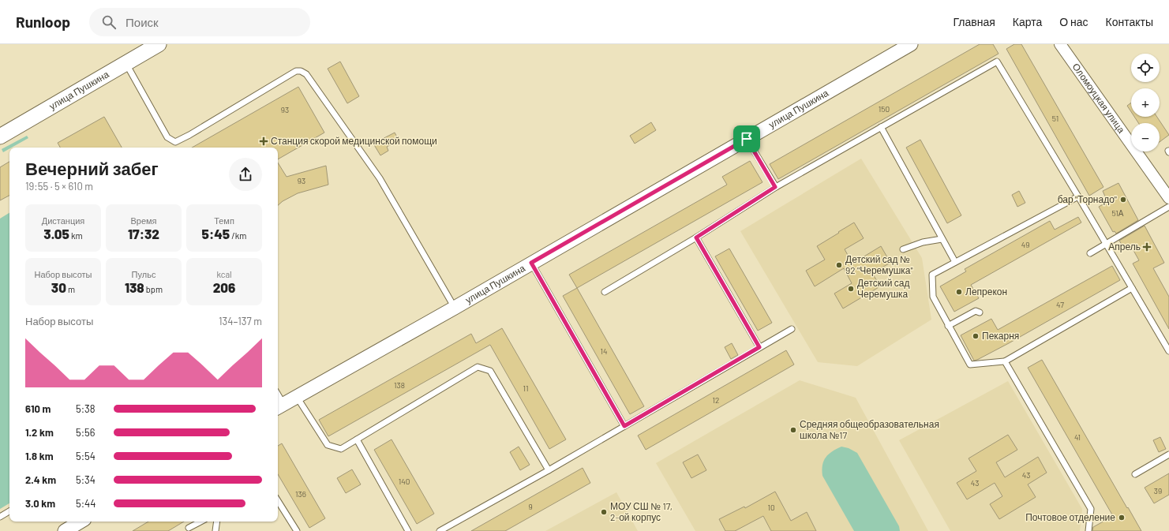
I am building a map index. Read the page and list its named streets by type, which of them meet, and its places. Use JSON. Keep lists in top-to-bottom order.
{
  "streets": {
    "main road": ["улица Пушкина"],
    "street": ["Оломоуцкая улица"]
  },
  "places": {
    "health": ["Станция скорой медицинской помощи", "Апрель"],
    "other": [
      "бар \"Торнадо\"",
      "Детский сад № 92 \"Черемушка\"",
      "Детский сад Черемушка",
      "Лепрекон",
      "Пекарня",
      "Средняя общеобразовательная школа №17",
      "МОУ СШ № 17, 2-ой корпус",
      "Почтовое отделение"
    ]
  },
  "house_numbers": [
    "150",
    "93",
    "51",
    "93",
    "51А",
    "49",
    "47",
    "14",
    "138",
    "11",
    "12",
    "41",
    "43",
    "140",
    "43",
    "39",
    "136",
    "9",
    "10"
  ],
  "page": {
    "header": "Runloop",
    "search": "Поиск",
    "nav": [
      "Главная",
      "Карта",
      "О нас",
      "Контакты"
    ],
    "map_buttons": ["+", "−"],
    "heading": ["Вечерний забег", "19:55 · 5 × 610 m"],
    "stats": [
      ["Дистанция", "3.05 km"],
      ["Время", "17:32"],
      ["Темп", "5:45 /km"],
      ["Набор высоты", "30 m"],
      ["Пульс", "138 bpm"],
      ["kcal", "206"]
    ],
    "chart": ["Набор высоты", "134–137 m"],
    "list": [
      {
        "name": "610 m",
        "note": "5:38"
      },
      {
        "name": "1.2 km",
        "note": "5:56"
      },
      {
        "name": "1.8 km",
        "note": "5:54"
      },
      {
        "name": "2.4 km",
        "note": "5:34"
      },
      {
        "name": "3.0 km",
        "note": "5:44"
      }
    ]
  }
}
